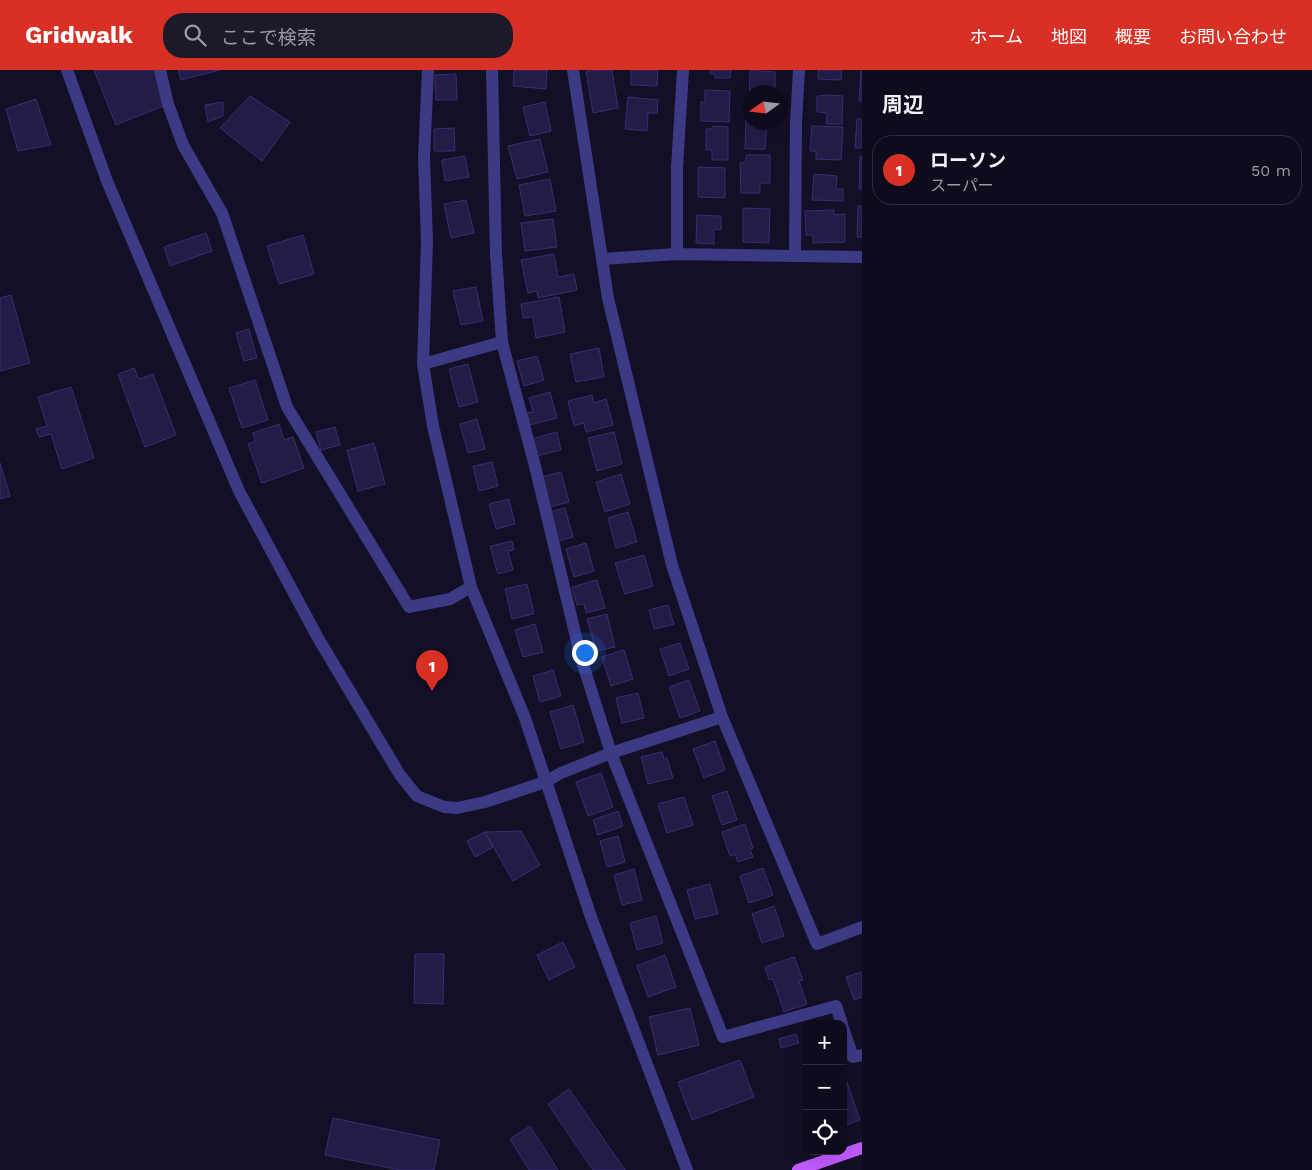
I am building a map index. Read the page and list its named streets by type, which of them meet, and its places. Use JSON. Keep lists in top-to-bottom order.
{
  "north": "left",
  "page": {
    "header": "Gridwalk",
    "search": "ここで検索",
    "nav": [
      "ホーム",
      "地図",
      "概要",
      "お問い合わせ"
    ],
    "heading": "周辺",
    "list": [
      {
        "mark": "1",
        "name": "ローソン",
        "note": "スーパー",
        "value": "50 m"
      }
    ],
    "pins": "1",
    "map_buttons": ["+", "−"]
  }
}
